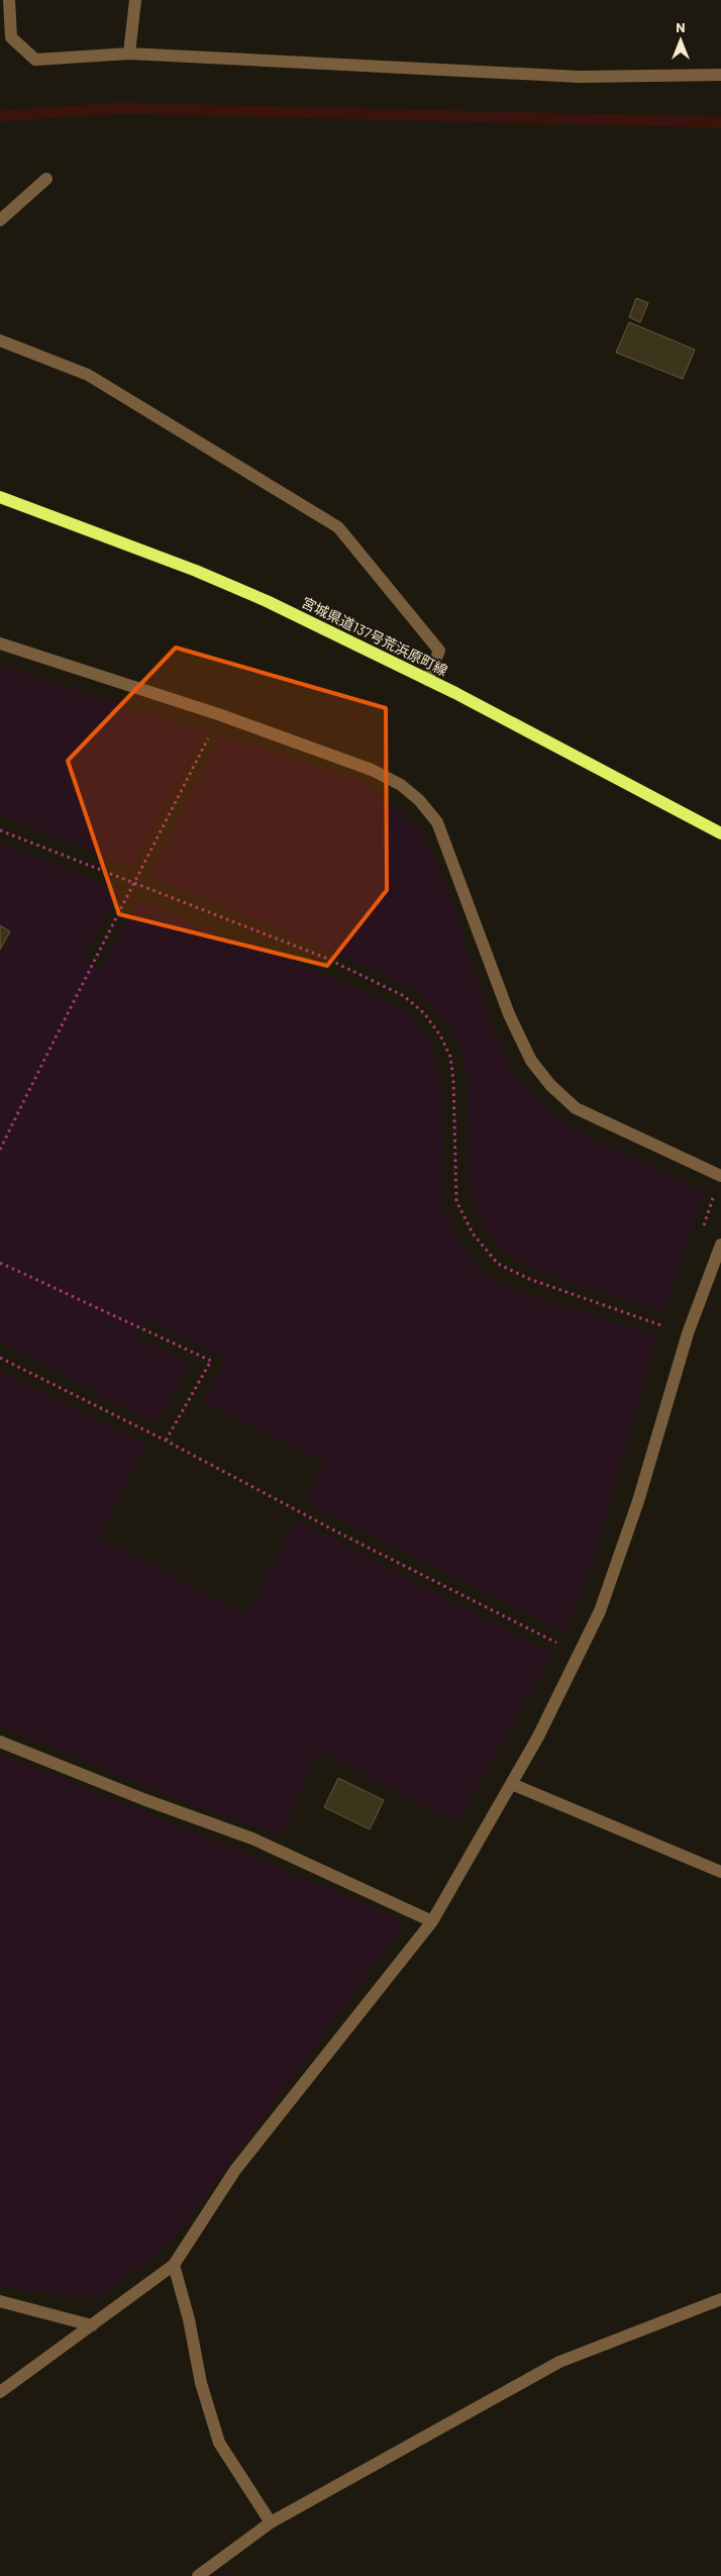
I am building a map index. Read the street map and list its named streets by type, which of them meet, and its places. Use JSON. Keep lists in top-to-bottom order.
{
  "streets": {
    "main road": ["宮城県道137号荒浜原町線"]
  },
  "north": "top"
}
